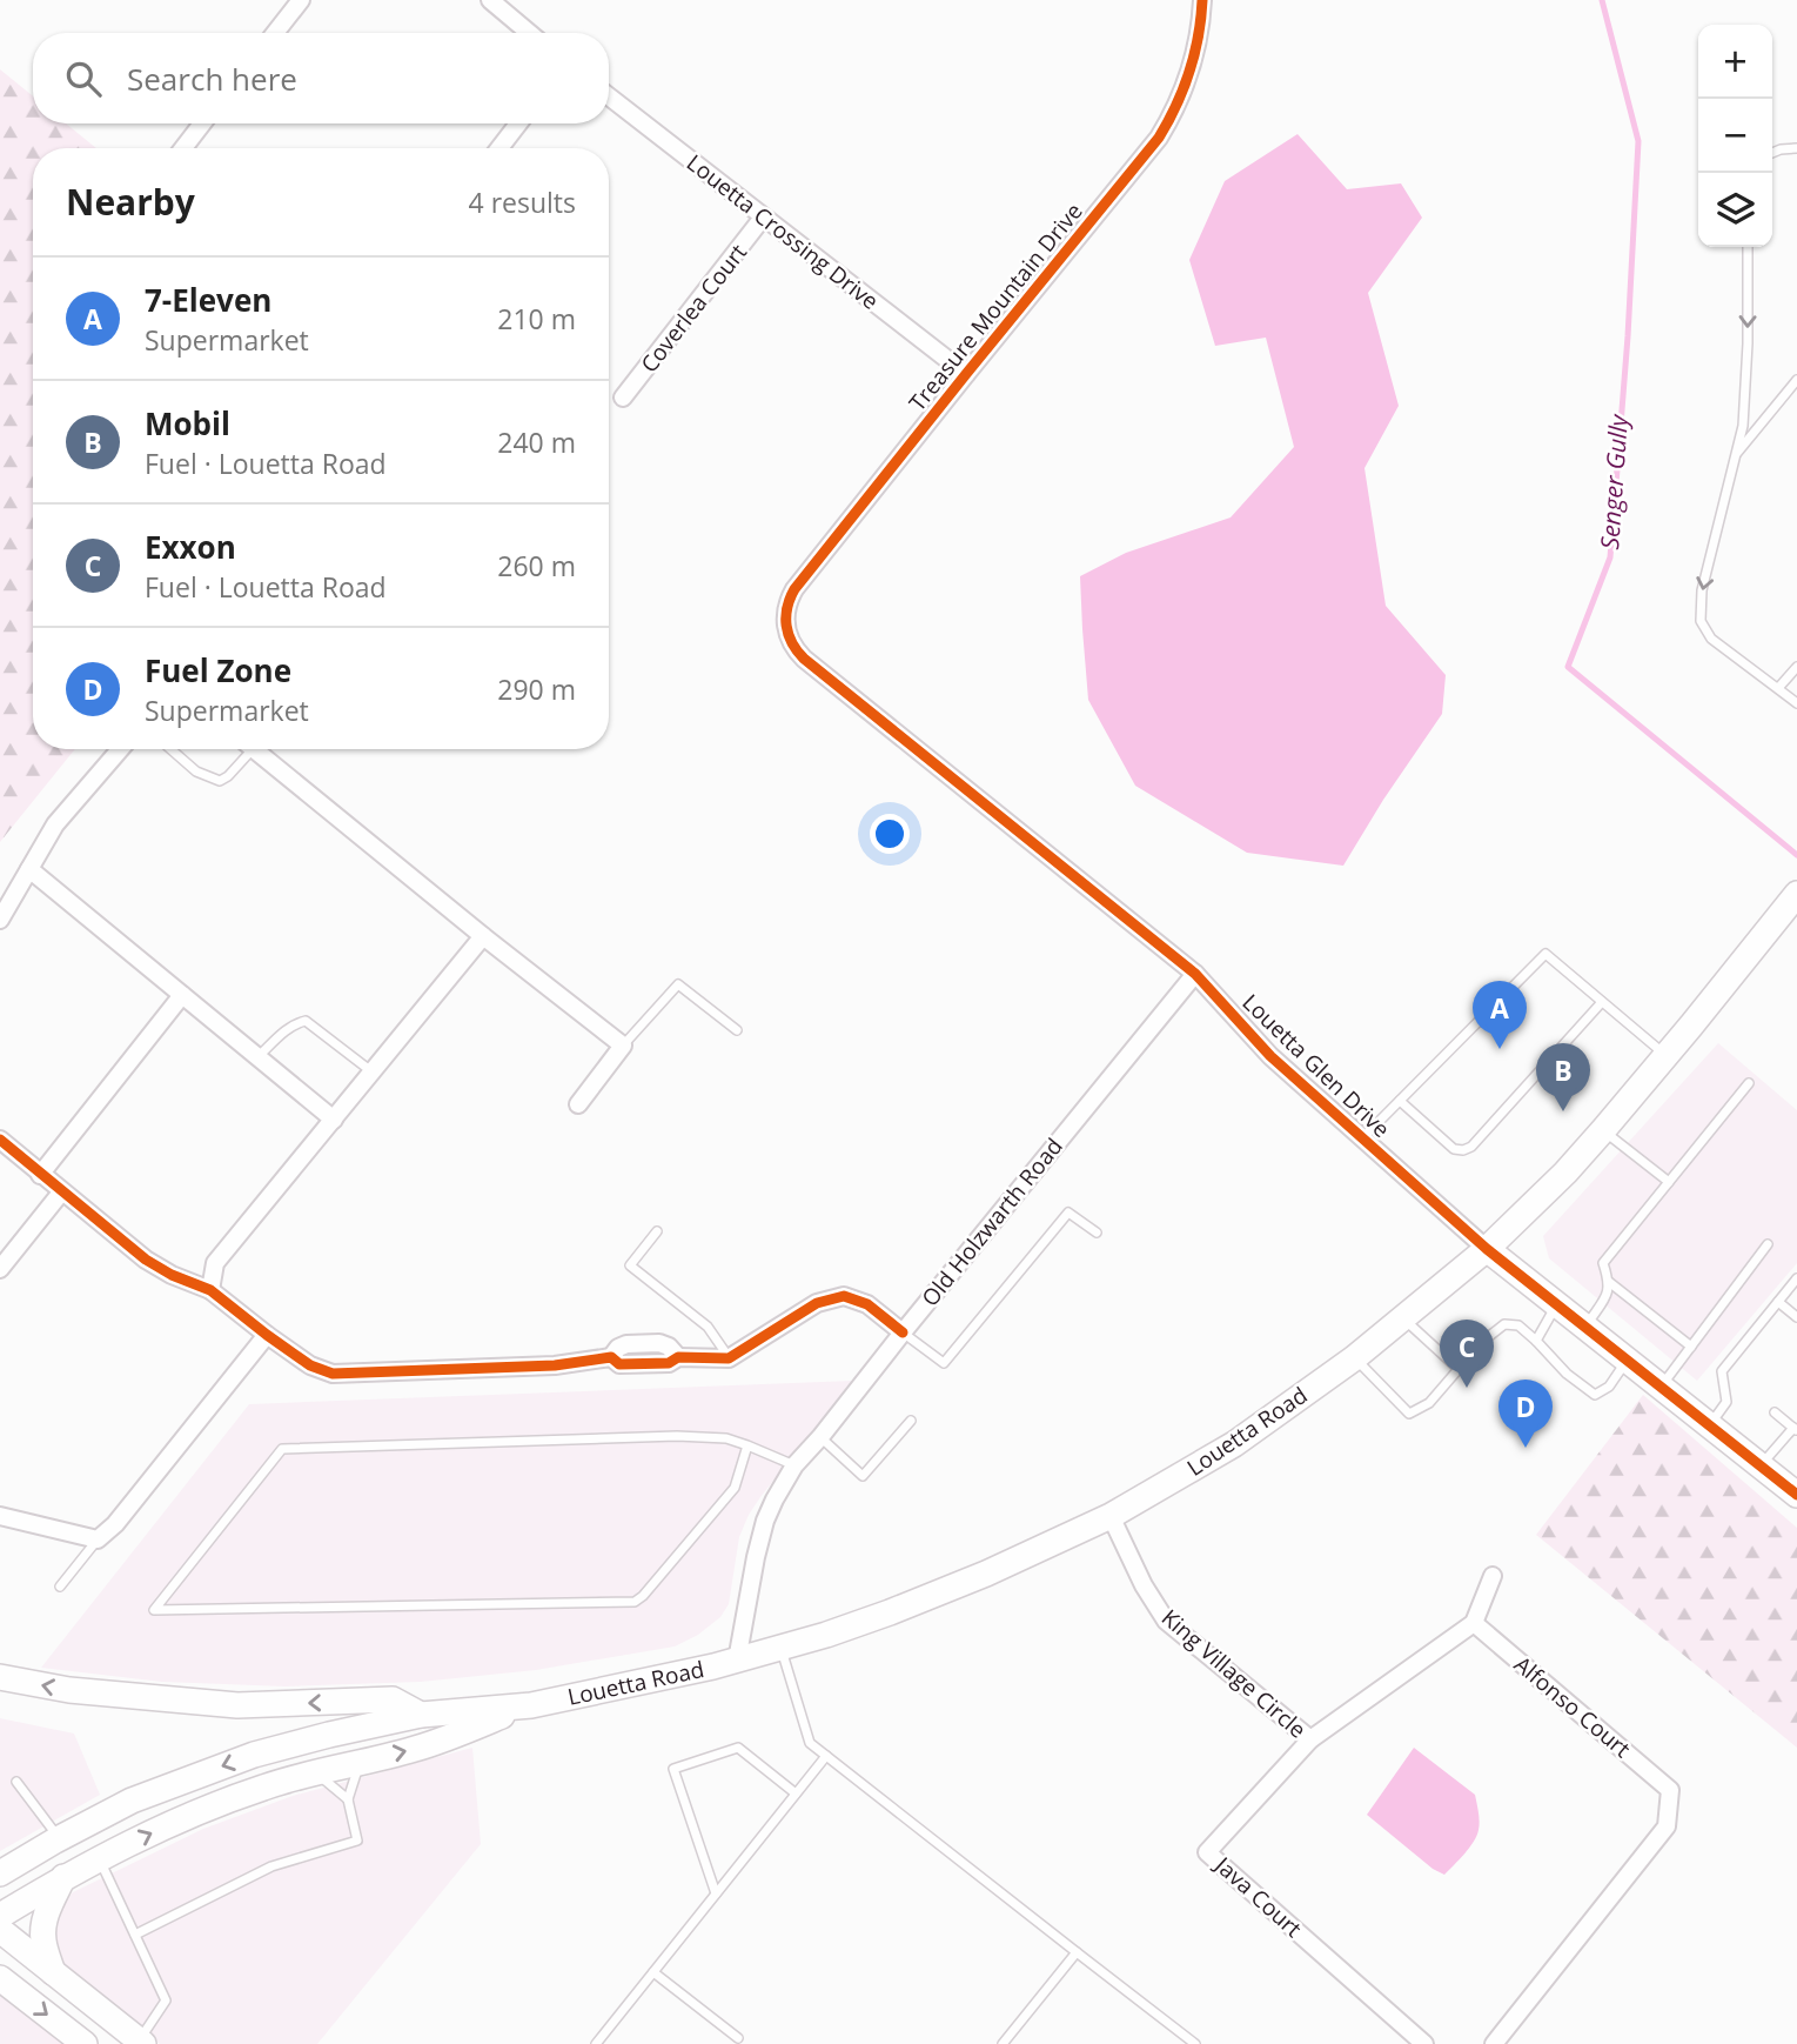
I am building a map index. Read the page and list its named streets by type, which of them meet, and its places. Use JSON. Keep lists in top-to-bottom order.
{
  "streets": {
    "main road": ["Louetta Glen Drive", "Louetta Road"],
    "street": [
      "Louetta Crossing Drive",
      "Treasure Mountain Drive",
      "Coverlea Court",
      "Old Holzwarth Road",
      "King Village Circle",
      "Alfonso Court",
      "Java Court"
    ]
  },
  "crossings": [
    ["Louetta Crossing Drive", "Treasure Mountain Drive"],
    ["Louetta Crossing Drive", "Coverlea Court"],
    ["Treasure Mountain Drive", "Louetta Glen Drive"],
    ["Louetta Glen Drive", "Old Holzwarth Road"],
    ["Louetta Glen Drive", "Louetta Road"],
    ["Old Holzwarth Road", "Louetta Road"],
    ["Louetta Road", "King Village Circle"],
    ["King Village Circle", "Alfonso Court"],
    ["King Village Circle", "Java Court"]
  ],
  "water": ["Senger Gully"],
  "page": {
    "map_buttons": ["+", "−"],
    "search": "Search here",
    "heading": ["Nearby", "4 results"],
    "list": [
      {
        "mark": "A",
        "name": "7-Eleven",
        "note": "Supermarket",
        "value": "210 m"
      },
      {
        "mark": "B",
        "name": "Mobil",
        "note": "Fuel · Louetta Road",
        "value": "240 m"
      },
      {
        "mark": "C",
        "name": "Exxon",
        "note": "Fuel · Louetta Road",
        "value": "260 m"
      },
      {
        "mark": "D",
        "name": "Fuel Zone",
        "note": "Supermarket",
        "value": "290 m"
      }
    ],
    "pins": [
      "A",
      "B",
      "C",
      "D"
    ]
  }
}
